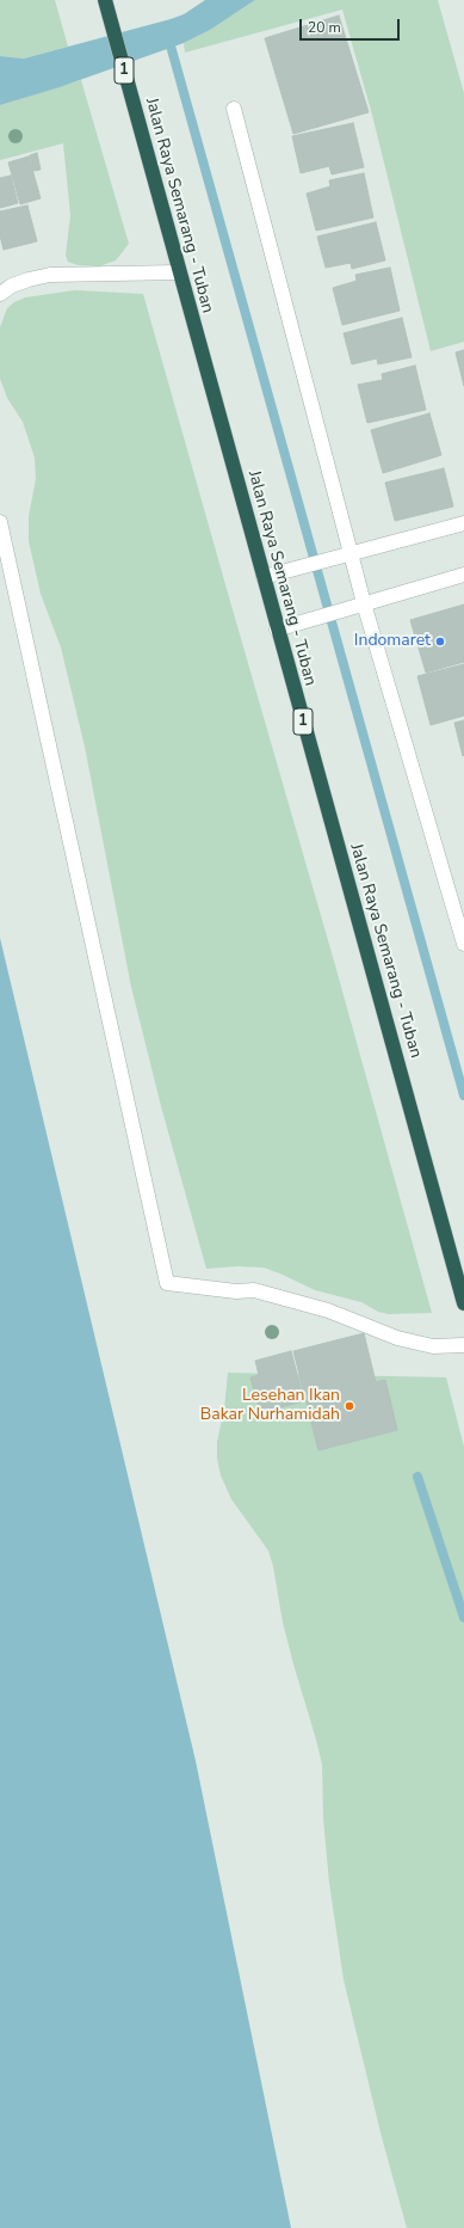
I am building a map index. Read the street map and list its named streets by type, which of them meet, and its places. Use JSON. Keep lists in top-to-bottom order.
{
  "streets": {
    "highway": ["1", "Jalan Raya Semarang - Tuban"]
  },
  "places": ["Indomaret", "Lesehan Ikan Bakar Nurhamidah"],
  "scale_bar": "20 m"
}
